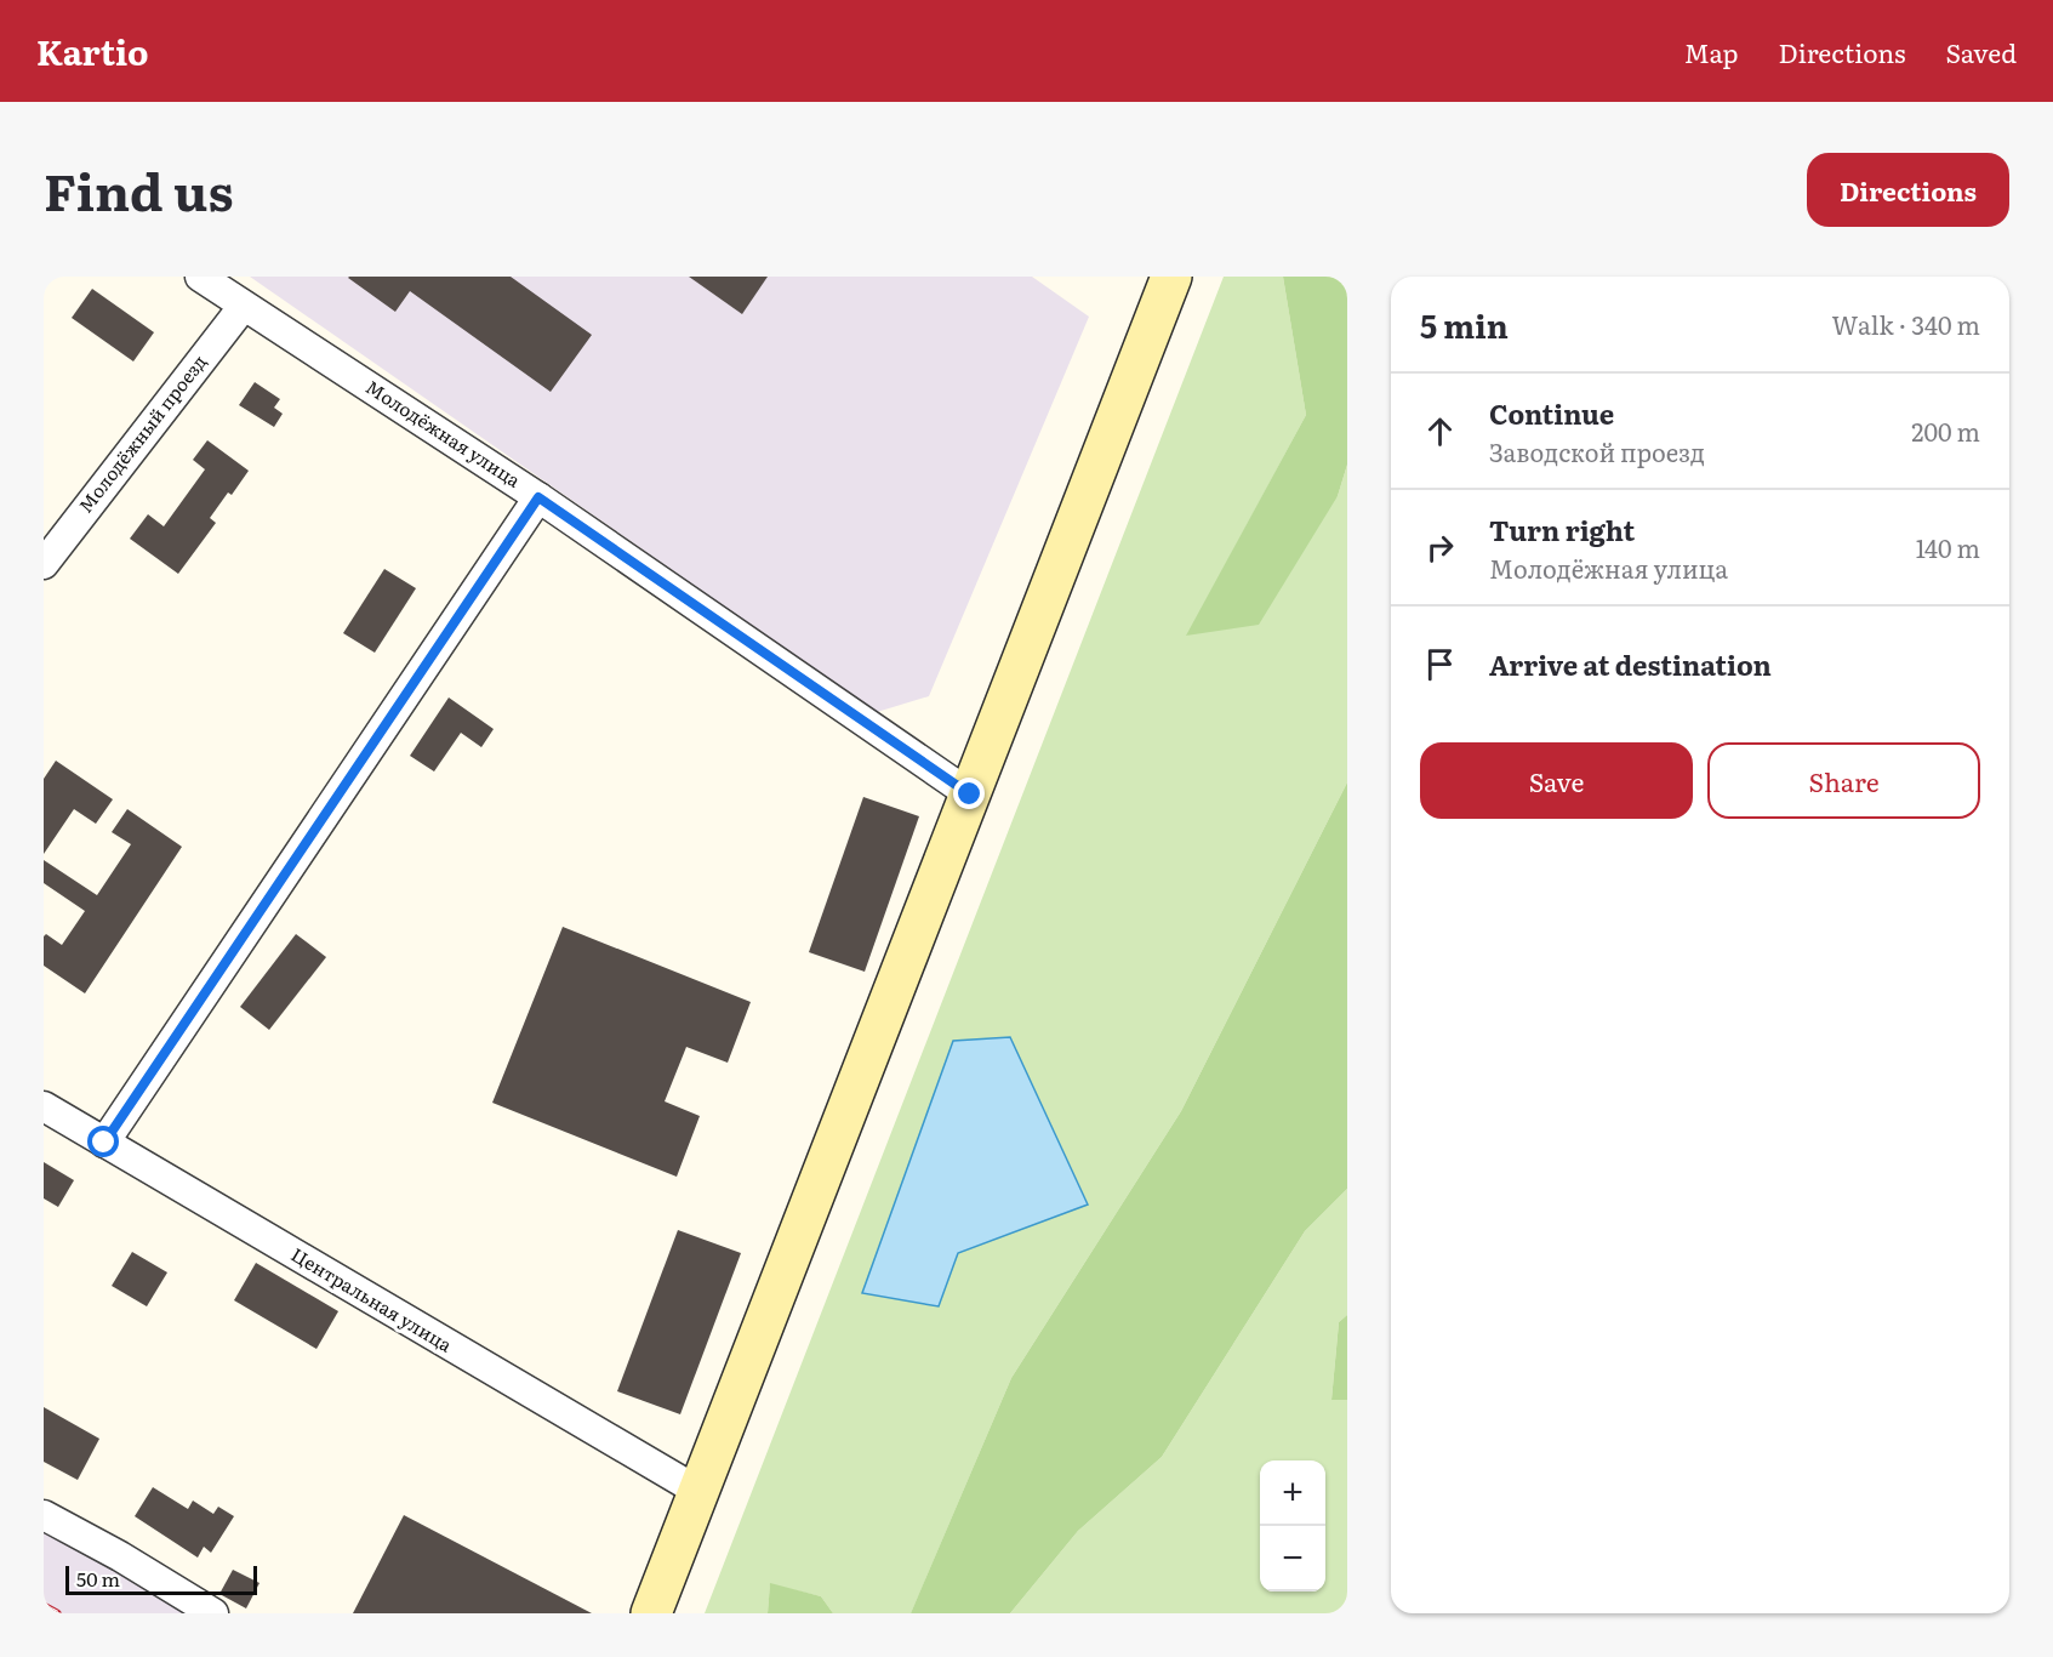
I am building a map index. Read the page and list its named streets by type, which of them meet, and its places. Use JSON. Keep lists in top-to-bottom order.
{
  "streets": {
    "street": ["Молодёжный проезд", "Молодёжная улица", "Центральная улица"]
  },
  "crossings": [
    ["Молодёжный проезд", "Молодёжная улица"]
  ],
  "scale_bar": "50 m",
  "page": {
    "header": "Kartio",
    "nav": ["Map", "Directions", "Saved"],
    "title": "Find us",
    "buttons": [
      "Directions",
      ["Save", "Share"]
    ],
    "heading": ["5 min", "Walk · 340 m"],
    "list": [
      ["Continue", "Заводской проезд", "200 m"],
      ["Turn right", "Молодёжная улица", "140 m"],
      "Arrive at destination"
    ],
    "map_buttons": ["+", "−"],
    "scale": "50 m"
  }
}
